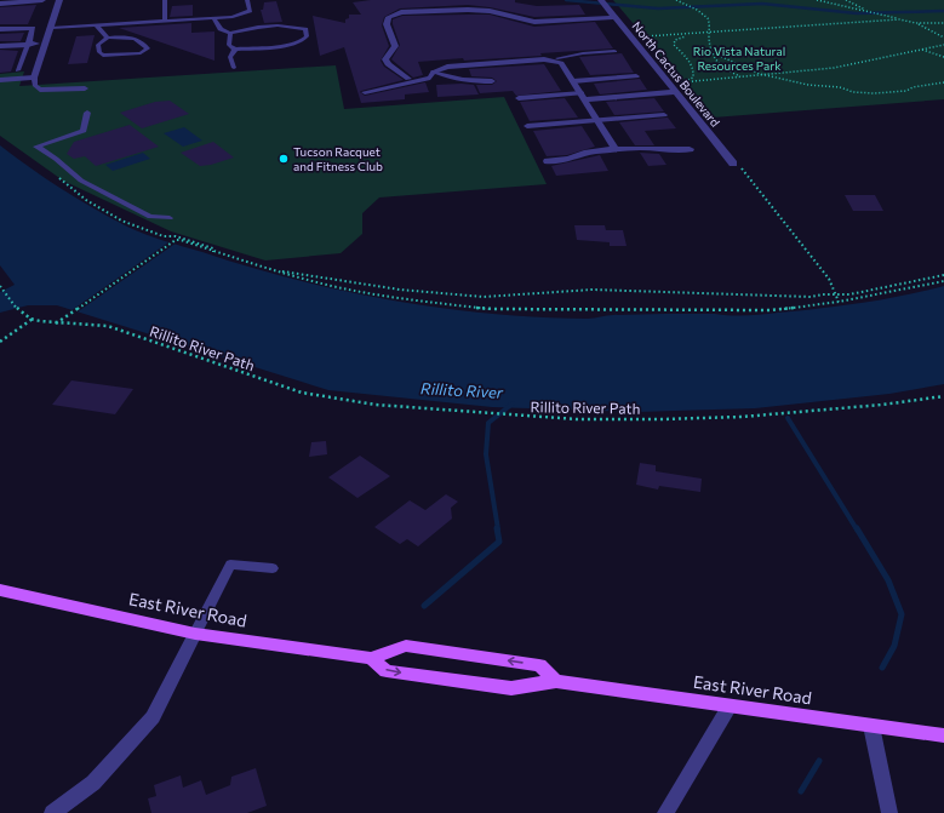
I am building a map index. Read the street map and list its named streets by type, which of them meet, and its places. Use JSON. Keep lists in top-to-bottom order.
{
  "streets": {
    "main road": ["East River Road"],
    "street": ["North Cactus Boulevard"],
    "path": ["Rillito River Path"]
  },
  "water": ["Rillito River"],
  "parks": ["Rio Vista Natural Resources Park"],
  "places": ["Tucson Racquet and Fitness Club"]
}
